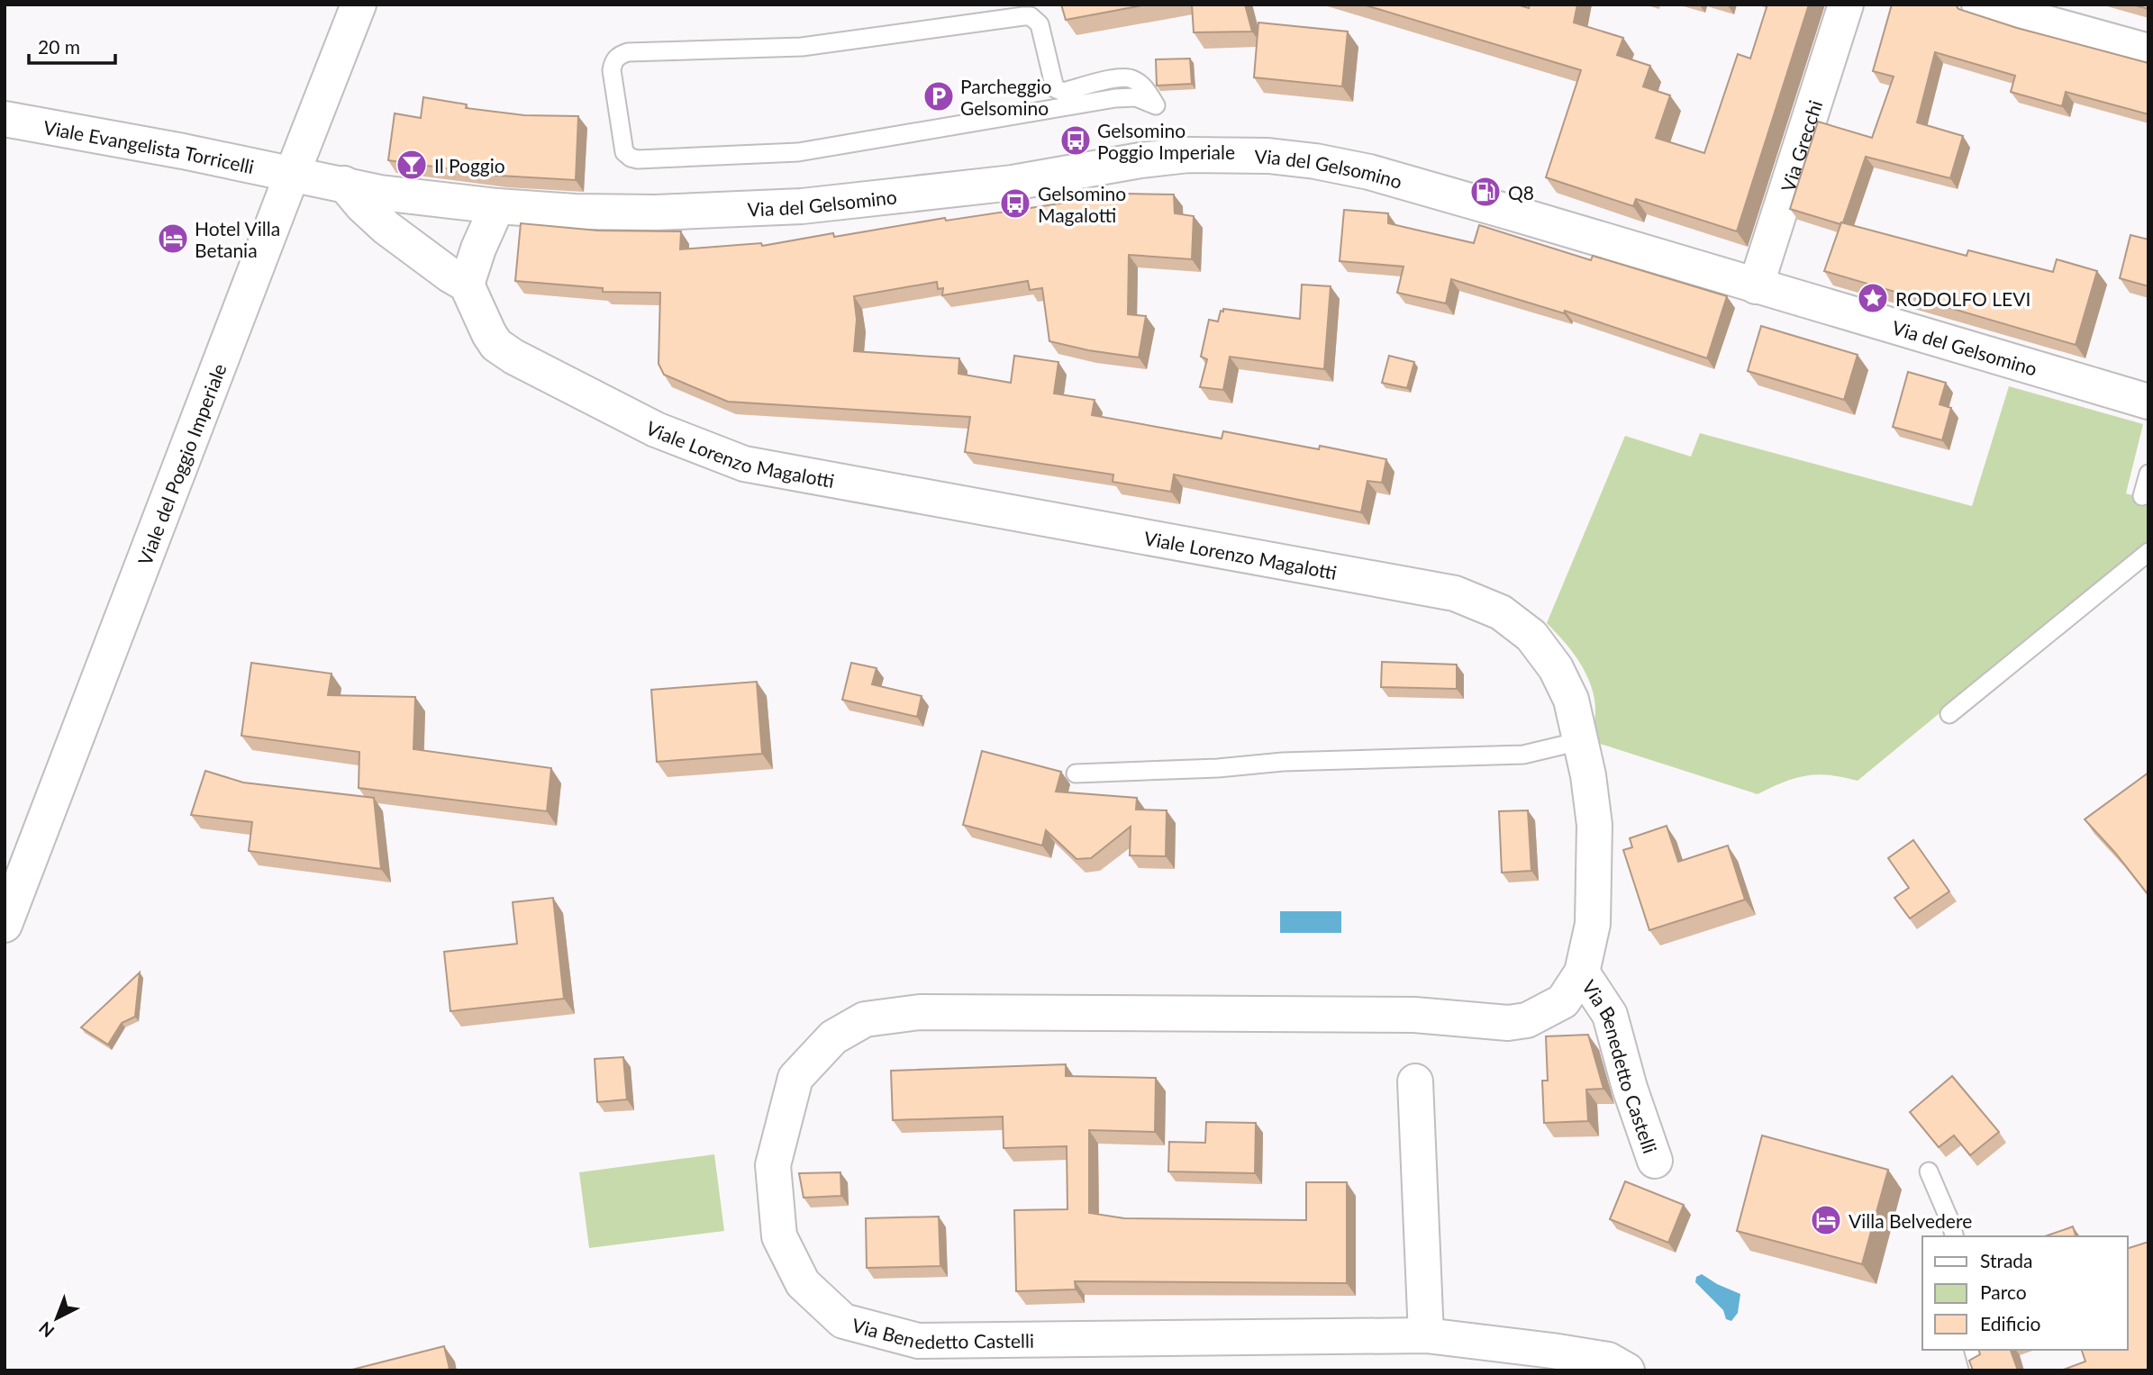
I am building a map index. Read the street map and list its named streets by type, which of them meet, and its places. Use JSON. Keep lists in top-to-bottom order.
{
  "streets": {
    "street": [
      "Viale Evangelista Torricelli",
      "Via Grecchi",
      "Via del Gelsomino",
      "Viale Lorenzo Magalotti",
      "Viale del Poggio Imperiale",
      "Via Benedetto Castelli"
    ]
  },
  "crossings": [
    ["Viale Evangelista Torricelli", "Via del Gelsomino"],
    ["Viale Evangelista Torricelli", "Viale del Poggio Imperiale"],
    ["Via Grecchi", "Via del Gelsomino"],
    ["Via del Gelsomino", "Viale del Poggio Imperiale"],
    ["Viale Lorenzo Magalotti", "Via Benedetto Castelli"]
  ],
  "places": {
    "parking": ["Parcheggio Gelsomino"],
    "bus stop": ["Gelsomino Poggio Imperiale", "Gelsomino Magalotti"],
    "bar": ["Il Poggio"],
    "fuel station": ["Q8"],
    "hotel": ["Hotel Villa Betania", "Villa Belvedere"],
    "place": ["RODOLFO LEVI"]
  },
  "legend": ["Strada", "Parco", "Edificio"],
  "scale_bar": "20 m",
  "north": "bottom left"
}
